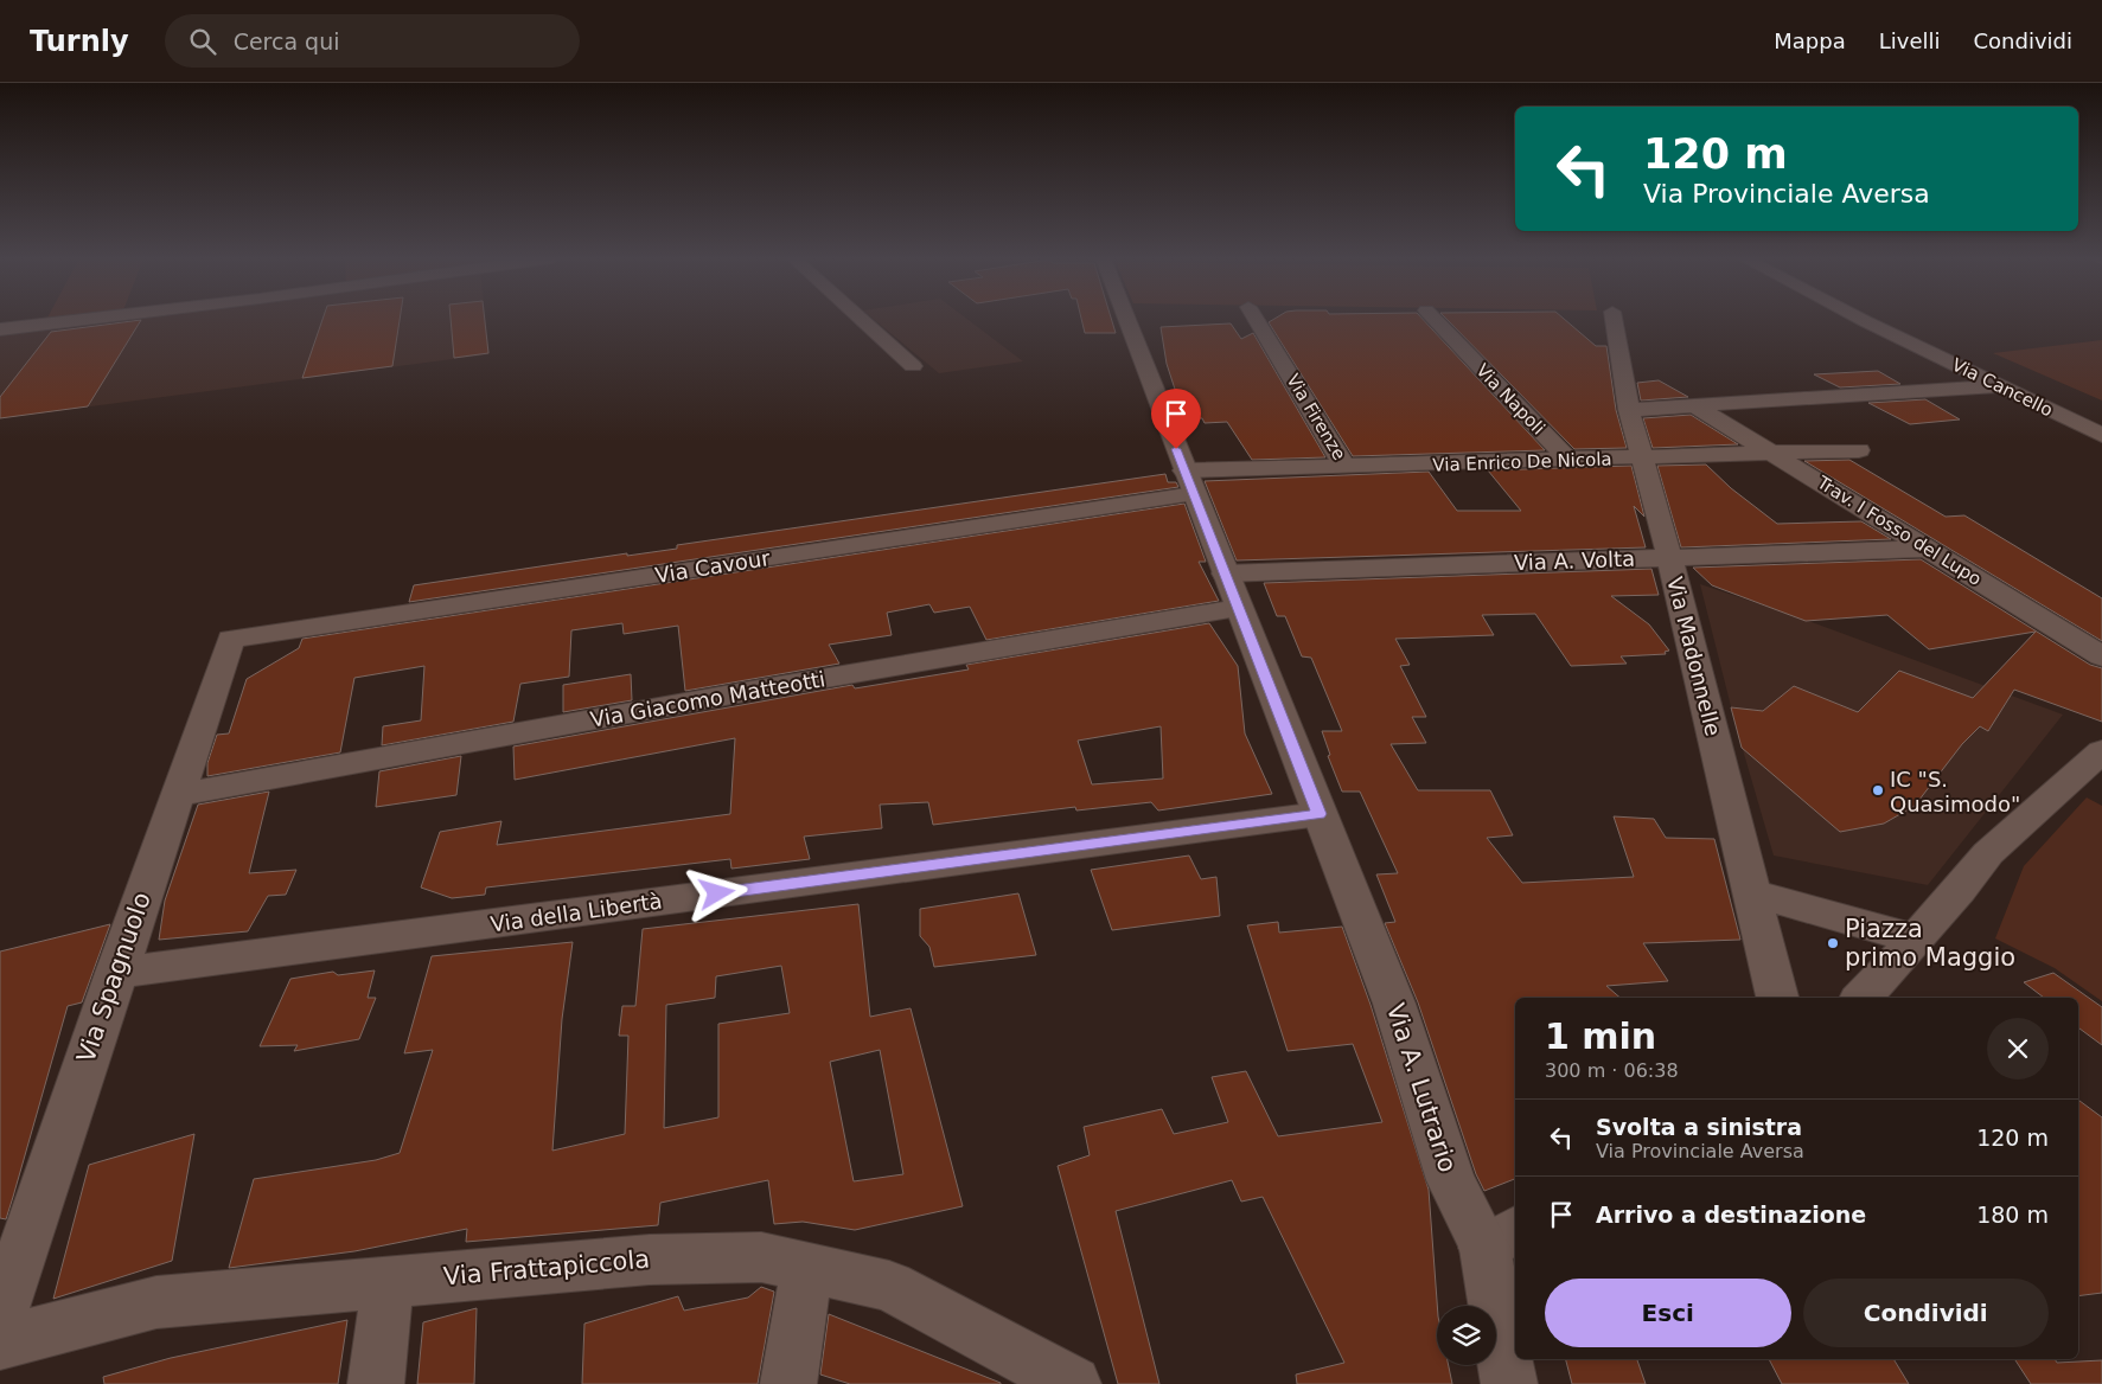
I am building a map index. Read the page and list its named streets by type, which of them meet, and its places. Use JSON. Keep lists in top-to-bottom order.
{
  "streets": {
    "street": [
      "Via Cancello",
      "Via Napoli",
      "Via Firenze",
      "Via Enrico De Nicola",
      "Trav. I Fosso del Lupo",
      "Via A. Volta",
      "Via Cavour",
      "Via Madonnelle",
      "Via Giacomo Matteotti",
      "Via della Libertà",
      "Via Spagnuolo",
      "Via A. Lutrario",
      "Via Frattapiccola"
    ]
  },
  "crossings": [
    ["Via Napoli", "Via Enrico De Nicola"],
    ["Via Firenze", "Via Enrico De Nicola"],
    ["Via Enrico De Nicola", "Trav. I Fosso del Lupo"],
    ["Via Enrico De Nicola", "Via Cavour"],
    ["Via Enrico De Nicola", "Via Madonnelle"],
    ["Via Enrico De Nicola", "Via A. Lutrario"],
    ["Trav. I Fosso del Lupo", "Via A. Volta"],
    ["Via A. Volta", "Via Madonnelle"],
    ["Via A. Volta", "Via A. Lutrario"],
    ["Via Cavour", "Via Spagnuolo"],
    ["Via Cavour", "Via A. Lutrario"],
    ["Via Giacomo Matteotti", "Via Spagnuolo"],
    ["Via Giacomo Matteotti", "Via A. Lutrario"],
    ["Via della Libertà", "Via Spagnuolo"],
    ["Via della Libertà", "Via A. Lutrario"]
  ],
  "places": ["IC \"S. Quasimodo\"", "Piazza primo Maggio"],
  "page": {
    "header": "Turnly",
    "search": "Cerca qui",
    "nav": ["Mappa", "Livelli", "Condividi"],
    "turn": ["120 m", "Via Provinciale Aversa"],
    "heading": ["1 min", "300 m · 06:38"],
    "list": [
      {
        "name": "Svolta a sinistra",
        "note": "Via Provinciale Aversa",
        "value": "120 m"
      },
      {
        "name": "Arrivo a destinazione",
        "value": "180 m"
      }
    ],
    "buttons": ["Esci", "Condividi"]
  }
}
